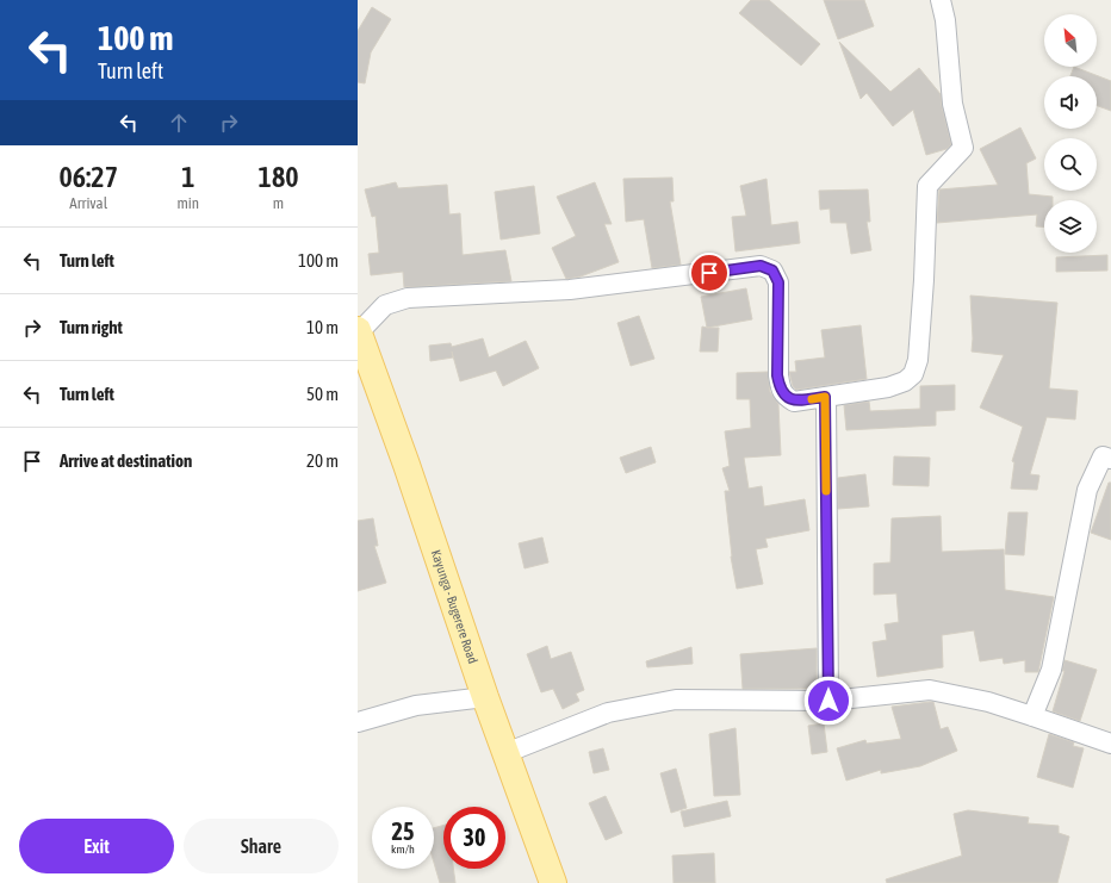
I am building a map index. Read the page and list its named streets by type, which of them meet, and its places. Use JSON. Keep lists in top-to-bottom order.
{
  "streets": {
    "main road": ["Kayunga - Bugerere Road"]
  },
  "north": "top left",
  "page": {
    "turn": ["100 m", "Turn left"],
    "eta": [
      "06:27",
      "Arrival",
      "1",
      "min",
      "180",
      "m"
    ],
    "list": [
      {
        "name": "Turn left",
        "value": "100 m"
      },
      {
        "name": "Turn right",
        "value": "10 m"
      },
      {
        "name": "Turn left",
        "value": "50 m"
      },
      {
        "name": "Arrive at destination",
        "value": "20 m"
      }
    ],
    "speed": "25 km/h",
    "limit": "30",
    "buttons": ["Exit", "Share"]
  }
}
